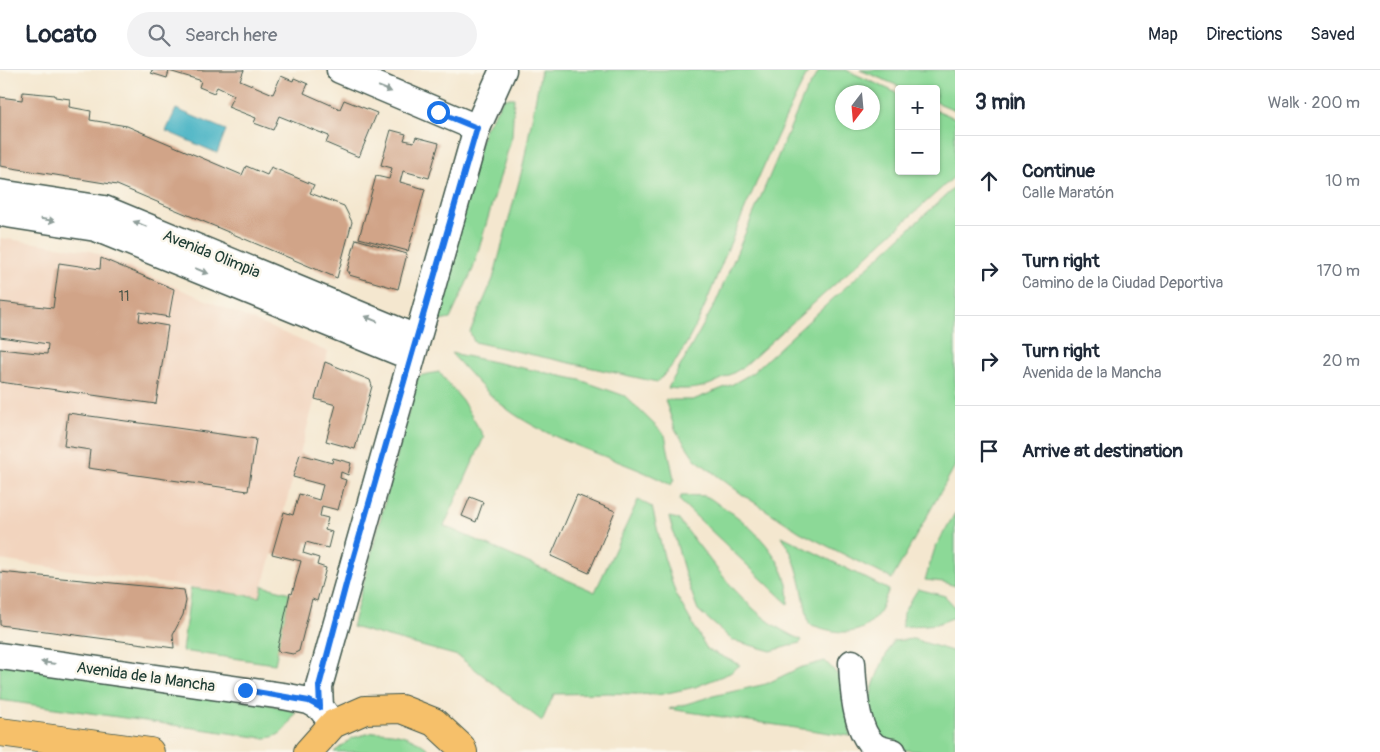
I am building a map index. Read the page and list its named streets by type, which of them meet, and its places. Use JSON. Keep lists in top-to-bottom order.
{
  "streets": {
    "street": ["Avenida Olimpia", "Avenida de la Mancha"]
  },
  "one_way": ["Avenida de la Mancha"],
  "house_numbers": ["11"],
  "north": "bottom",
  "page": {
    "header": "Locato",
    "search": "Search here",
    "nav": ["Map", "Directions", "Saved"],
    "heading": ["3 min", "Walk · 200 m"],
    "map_buttons": ["+", "−"],
    "list": [
      ["Continue", "Calle Maratón", "10 m"],
      ["Turn right", "Camino de la Ciudad Deportiva", "170 m"],
      ["Turn right", "Avenida de la Mancha", "20 m"],
      "Arrive at destination"
    ]
  }
}
